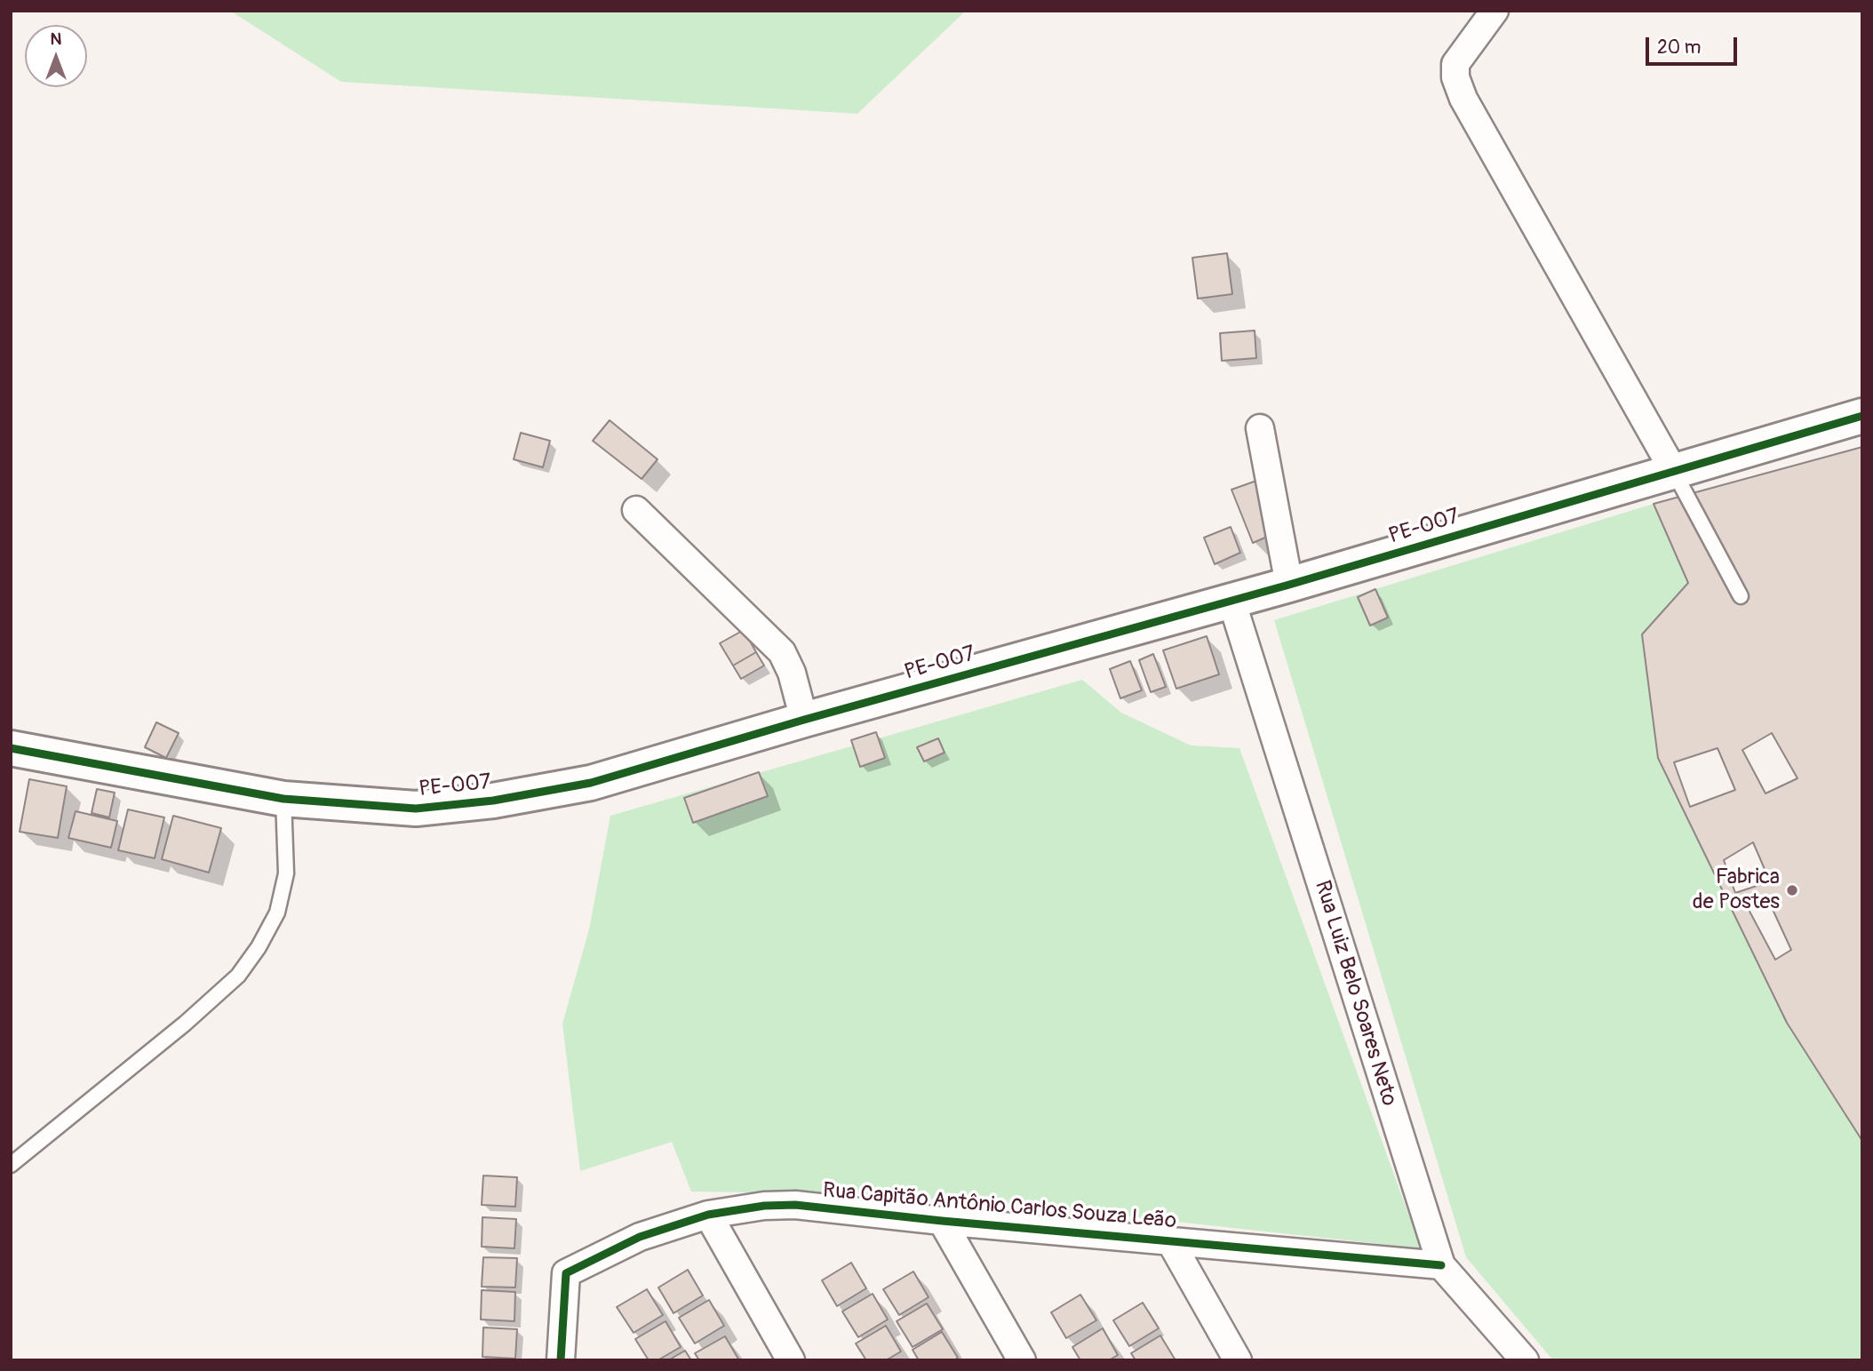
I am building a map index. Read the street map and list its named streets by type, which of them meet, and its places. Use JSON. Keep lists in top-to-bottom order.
{
  "streets": {
    "main road": ["PE-007"],
    "street": ["Rua Luiz Belo Soares Neto", "Rua Capitão Antônio Carlos Souza Leão"]
  },
  "crossings": [
    ["PE-007", "Rua Luiz Belo Soares Neto"],
    ["Rua Luiz Belo Soares Neto", "Rua Capitão Antônio Carlos Souza Leão"]
  ],
  "places": ["Fabrica de Postes"],
  "scale_bar": "20 m",
  "north": "top"
}
